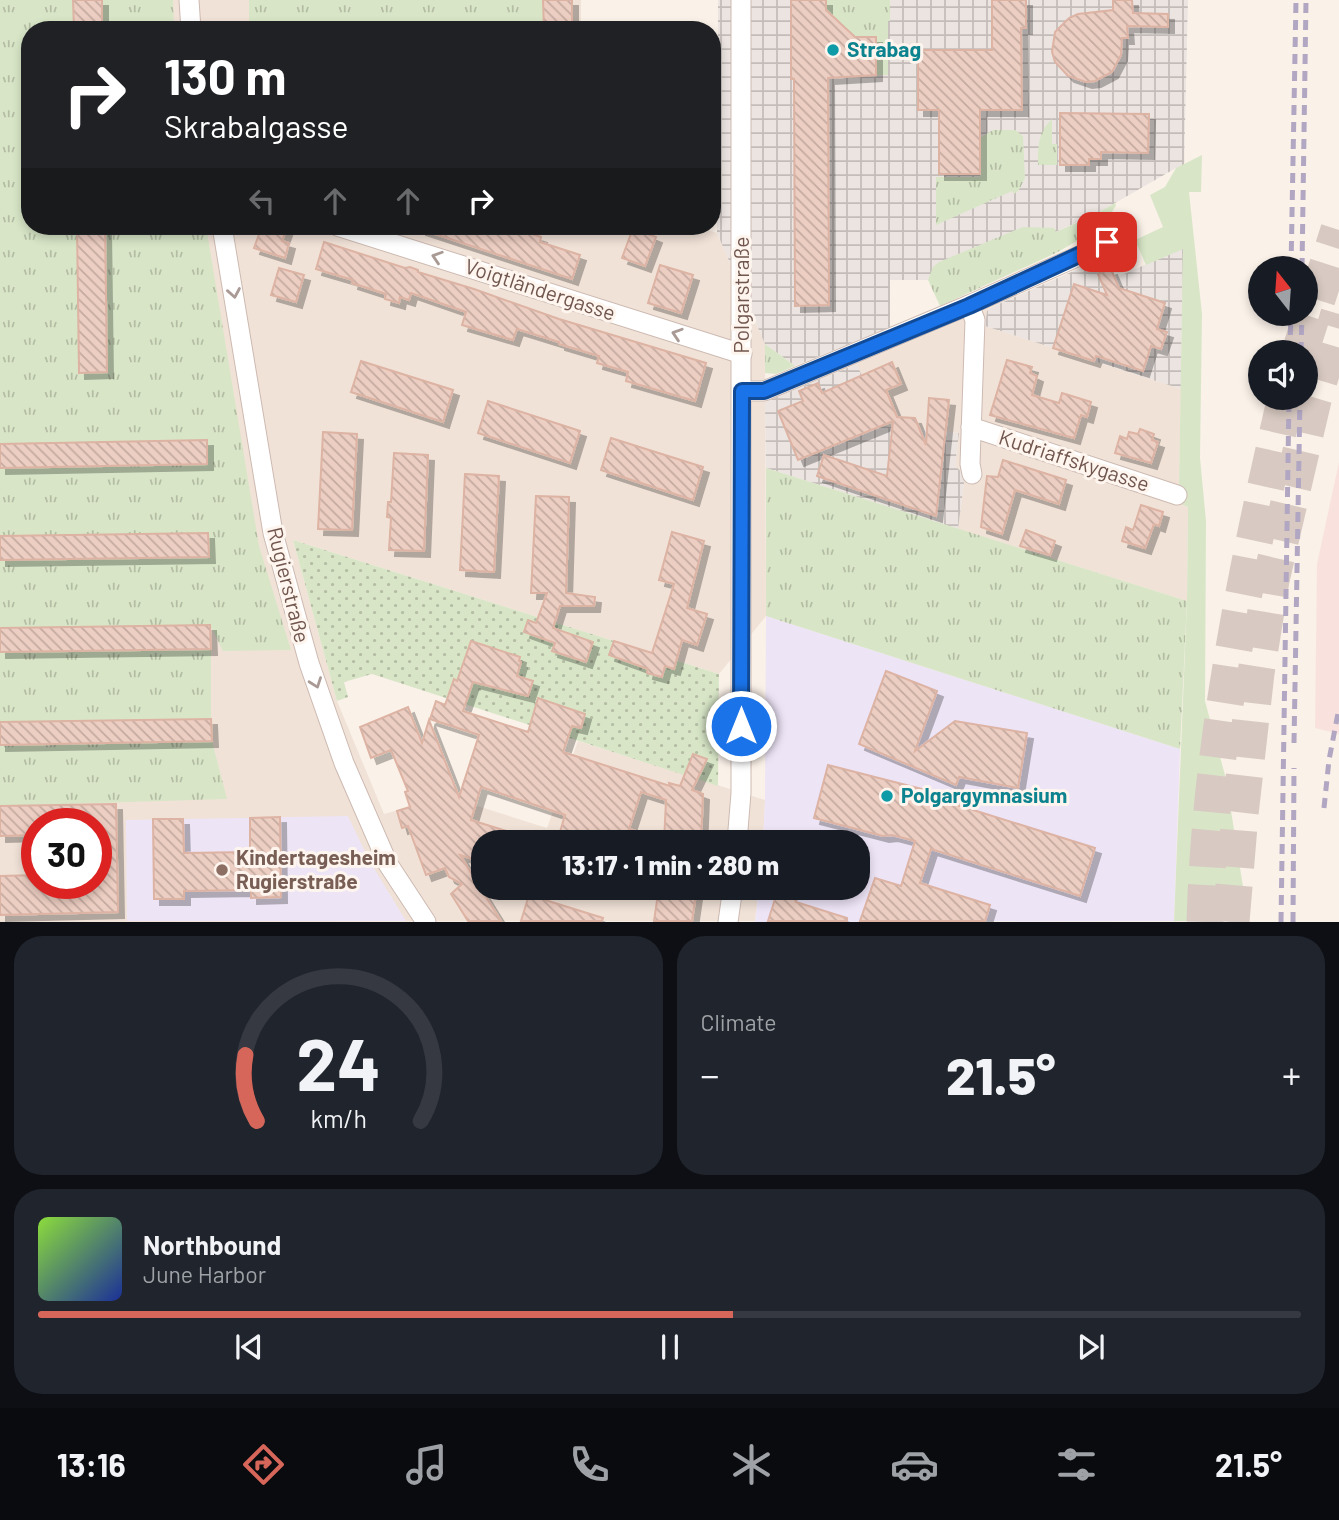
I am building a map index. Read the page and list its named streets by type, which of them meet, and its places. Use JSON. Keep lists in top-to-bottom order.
{
  "streets": {
    "street": [
      "Voigtländergasse",
      "Polgarstraße",
      "Kudriaffskygasse",
      "Rugierstraße"
    ]
  },
  "crossings": [
    ["Voigtländergasse", "Polgarstraße"]
  ],
  "one_way": ["Voigtländergasse", "Rugierstraße"],
  "places": ["Strabag", "Polgargymnasium", "Kindertagesheim Rugierstraße"],
  "north": "top",
  "page": {
    "turn": ["130 m", "Skrabalgasse"],
    "limit": "30",
    "trip": "13:17 · 1 min · 280 m",
    "tile": "Climate",
    "heat": ["−", "21.5°", "+"],
    "song": ["Northbound", "June Harbor"],
    "tabs": ["13:16", "21.5°"],
    "gauge": ["24", "km/h"]
  }
}
